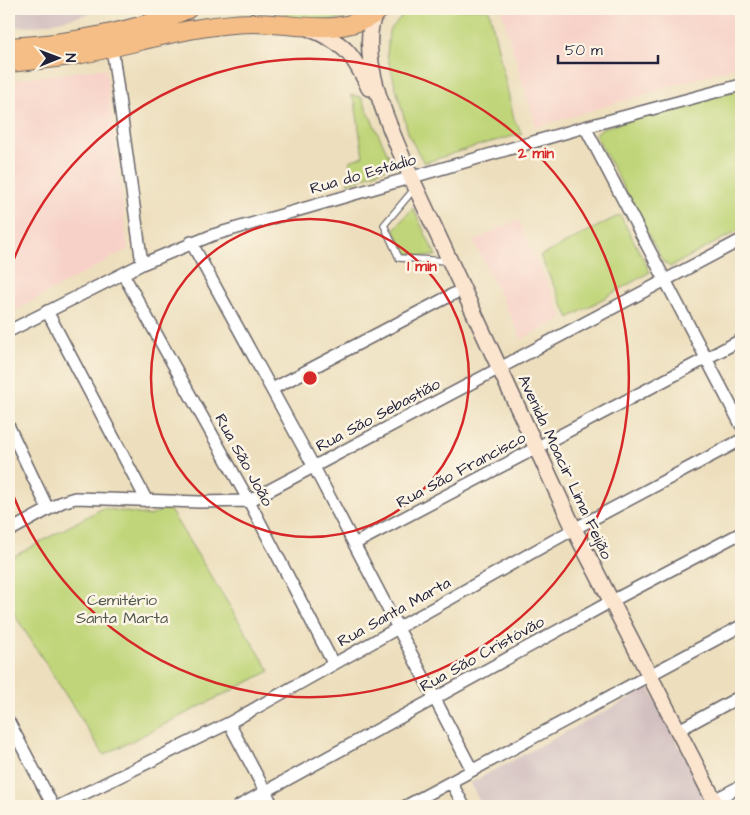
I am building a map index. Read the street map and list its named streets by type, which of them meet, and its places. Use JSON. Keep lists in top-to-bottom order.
{
  "streets": {
    "main road": ["Avenida Moacir Lima Feijão"],
    "street": [
      "Rua do Estádio",
      "Rua São Sebastião",
      "Rua São João",
      "Rua São Francisco",
      "Rua Santa Marta",
      "Rua São Cristóvão"
    ]
  },
  "crossings": [
    ["Rua do Estádio", "Rua São João"],
    ["Rua do Estádio", "Avenida Moacir Lima Feijão"],
    ["Rua São Sebastião", "Rua São João"],
    ["Rua São Sebastião", "Avenida Moacir Lima Feijão"],
    ["Rua São João", "Rua Santa Marta"],
    ["Avenida Moacir Lima Feijão", "Rua São Francisco"],
    ["Avenida Moacir Lima Feijão", "Rua Santa Marta"],
    ["Avenida Moacir Lima Feijão", "Rua São Cristóvão"]
  ],
  "parks": ["Cemitério Santa Marta"],
  "scale_bar": "50 m",
  "north": "right",
  "rings": ["2 min", "1 min"]
}
